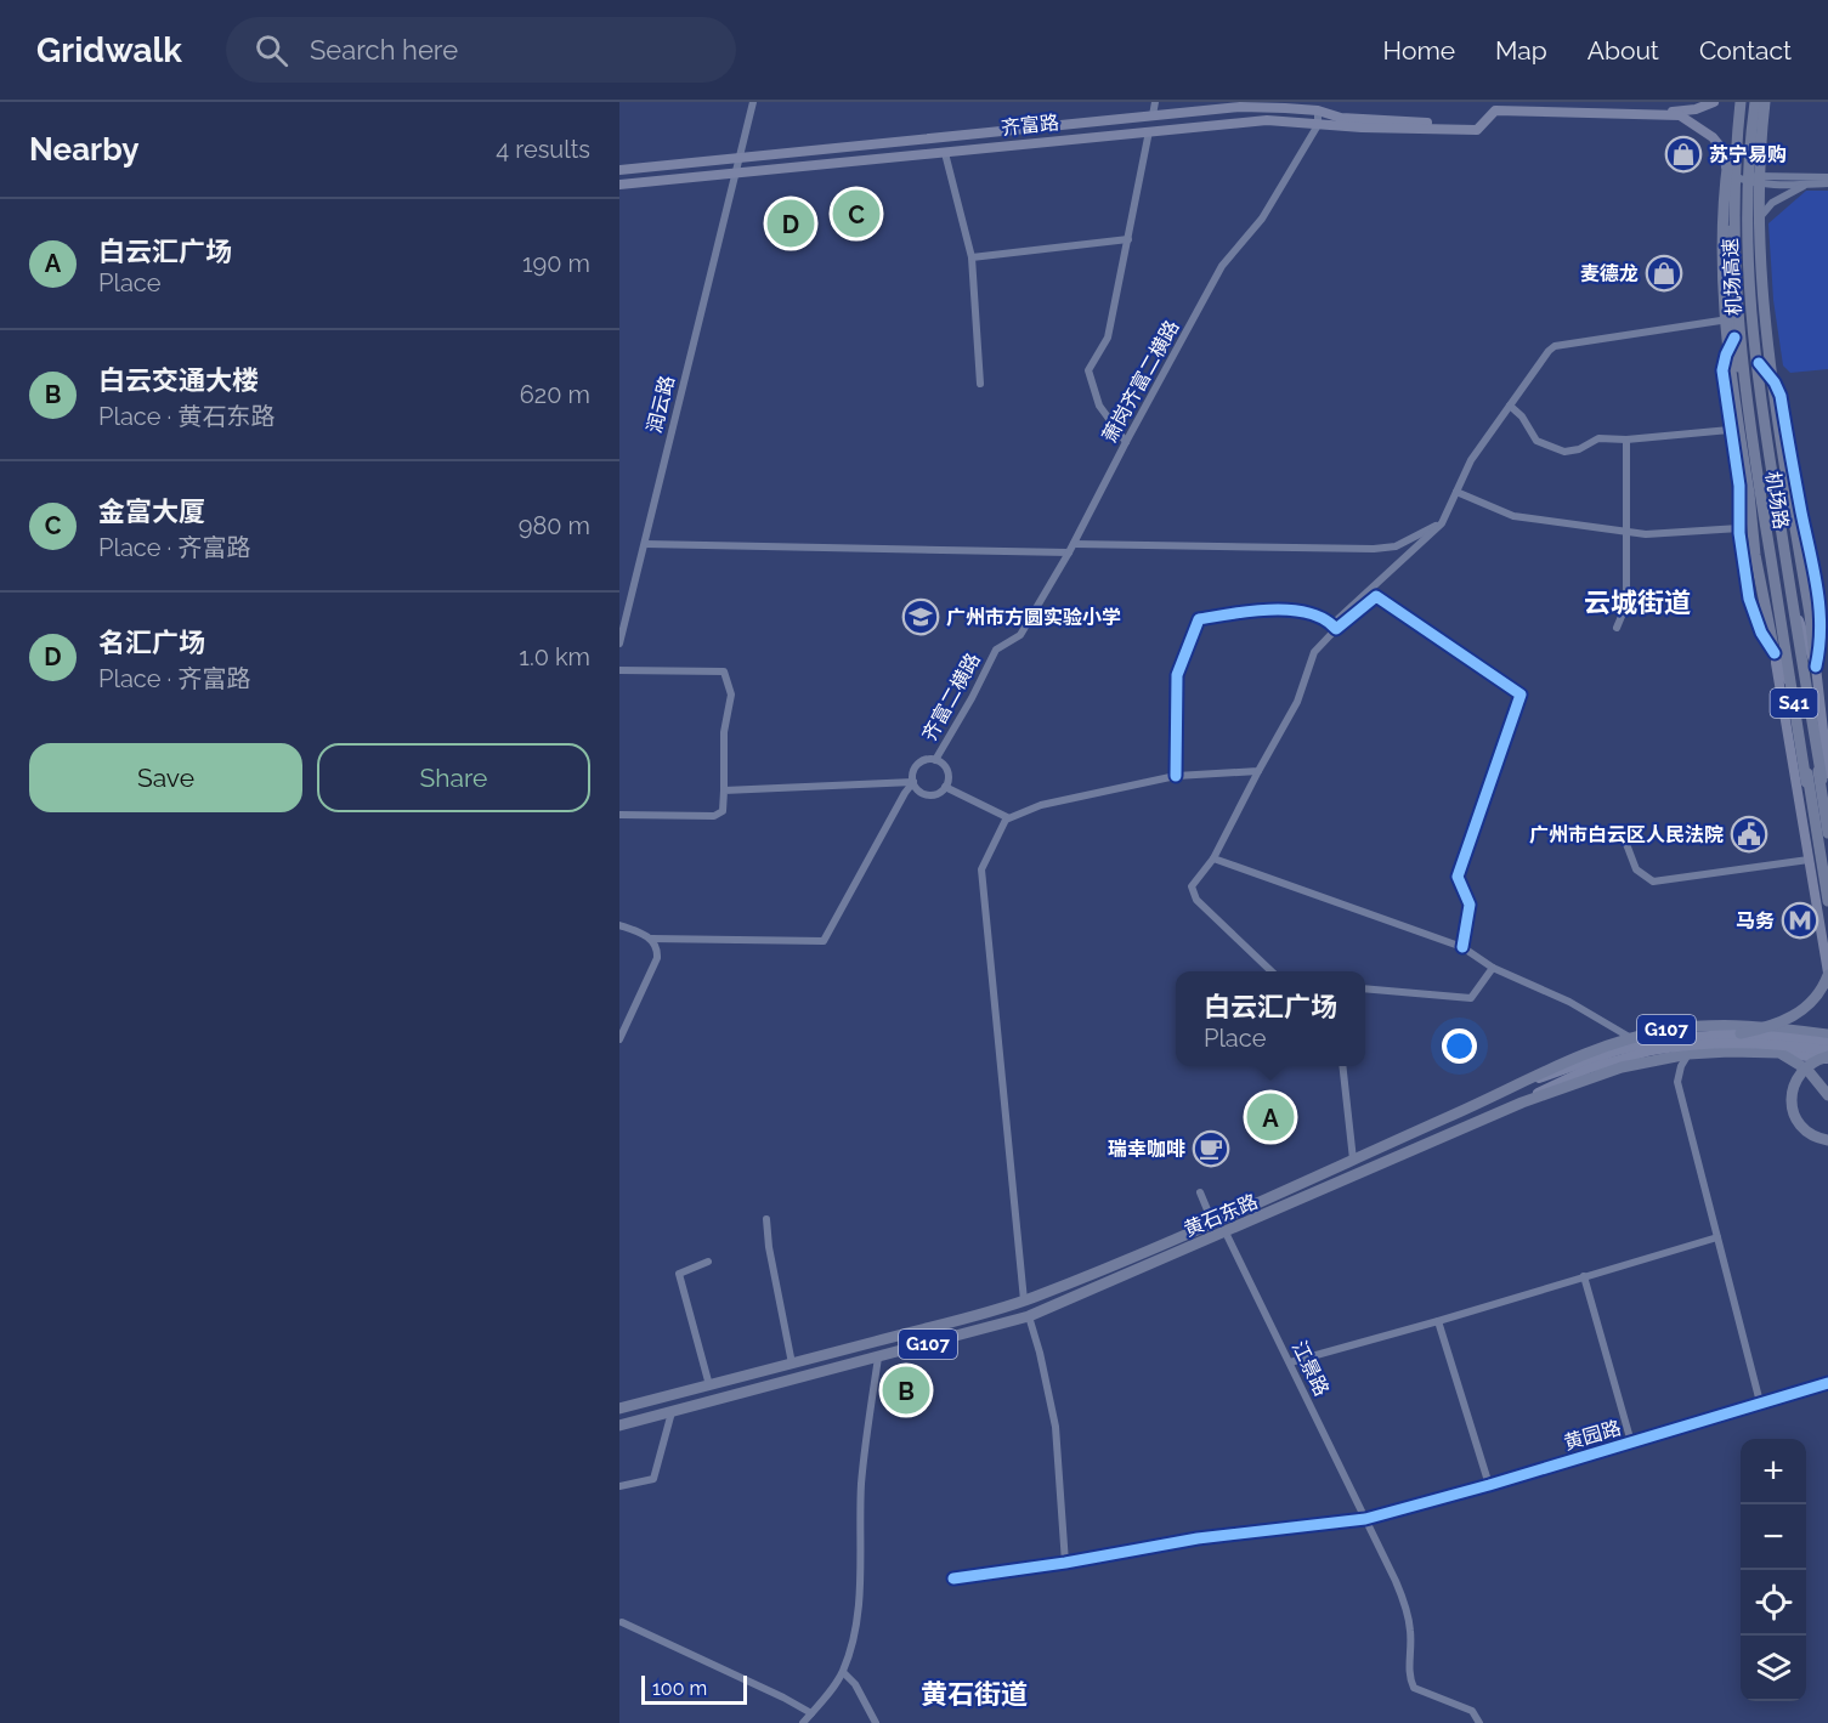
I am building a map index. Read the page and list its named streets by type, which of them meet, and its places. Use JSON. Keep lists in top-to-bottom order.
{
  "streets": {
    "highway": [
      "机场高速",
      "机场路",
      "S41",
      "G107",
      "黄石东路"
    ],
    "main road": ["齐富路"],
    "street": [
      "萧岗齐富二横路",
      "润云路",
      "齐富二横路",
      "江景路",
      "黄园路"
    ]
  },
  "crossings": [
    ["齐富路", "萧岗齐富二横路"],
    ["齐富路", "润云路"],
    ["机场高速", "机场路"],
    ["萧岗齐富二横路", "齐富二横路"],
    ["G107", "黄石东路"],
    ["黄石东路", "江景路"],
    ["江景路", "黄园路"]
  ],
  "districts": ["云城街道", "黄石街道"],
  "places": {
    "shop": ["苏宁易购", "麦德龙"],
    "school or university": ["广州市方圆实验小学"],
    "public building": ["广州市白云区人民法院"],
    "metro station": ["马务"],
    "cafe": ["瑞幸咖啡"]
  },
  "scale_bar": "100 m",
  "page": {
    "header": "Gridwalk",
    "search": "Search here",
    "nav": [
      "Home",
      "Map",
      "About",
      "Contact"
    ],
    "heading": ["Nearby", "4 results"],
    "pins": [
      "C",
      "D",
      "A",
      "B"
    ],
    "list": [
      {
        "mark": "A",
        "name": "白云汇广场",
        "note": "Place",
        "value": "190 m"
      },
      {
        "mark": "B",
        "name": "白云交通大楼",
        "note": "Place · 黄石东路",
        "value": "620 m"
      },
      {
        "mark": "C",
        "name": "金富大厦",
        "note": "Place · 齐富路",
        "value": "980 m"
      },
      {
        "mark": "D",
        "name": "名汇广场",
        "note": "Place · 齐富路",
        "value": "1.0 km"
      }
    ],
    "buttons": ["Save", "Share"],
    "popup": ["白云汇广场", "Place"],
    "map_buttons": ["+", "−"],
    "scale": "100 m"
  }
}
